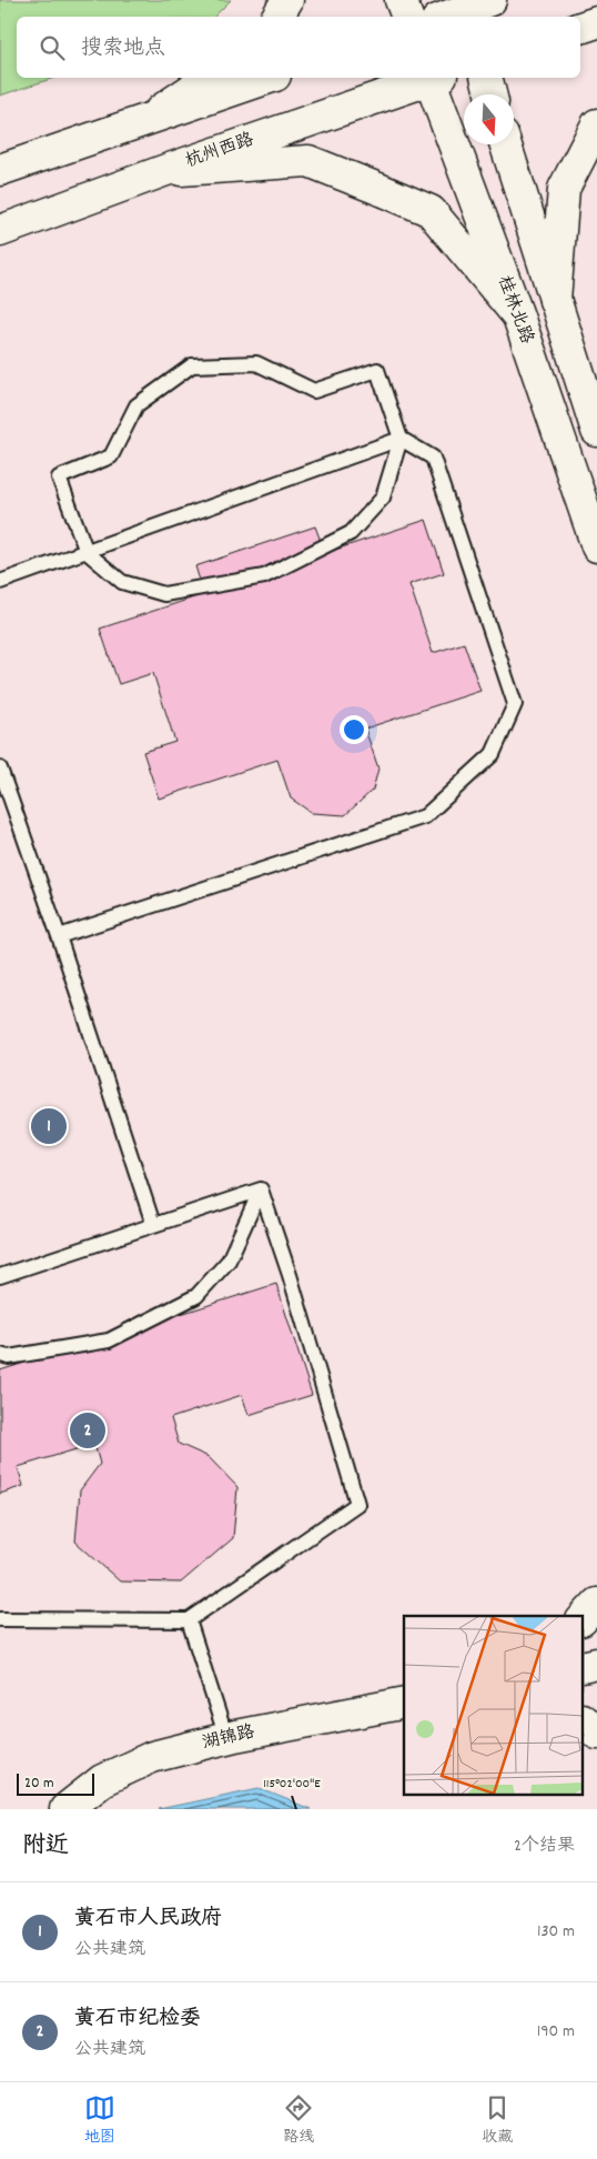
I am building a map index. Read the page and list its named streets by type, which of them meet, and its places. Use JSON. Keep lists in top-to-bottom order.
{
  "streets": {
    "main road": ["杭州西路", "桂林北路", "湖锦路"]
  },
  "scale_bar": "20 m",
  "north": "bottom",
  "page": {
    "search": "搜索地点",
    "pins": ["1", "2"],
    "scale": "20 m",
    "heading": ["附近", "2个结果"],
    "list": [
      {
        "mark": "1",
        "name": "黄石市人民政府",
        "note": "公共建筑",
        "value": "130 m"
      },
      {
        "mark": "2",
        "name": "黄石市纪检委",
        "note": "公共建筑",
        "value": "190 m"
      }
    ],
    "nav": ["地图", "路线", "收藏"]
  },
  "coordinates": ["115°02'00\"E"]
}
